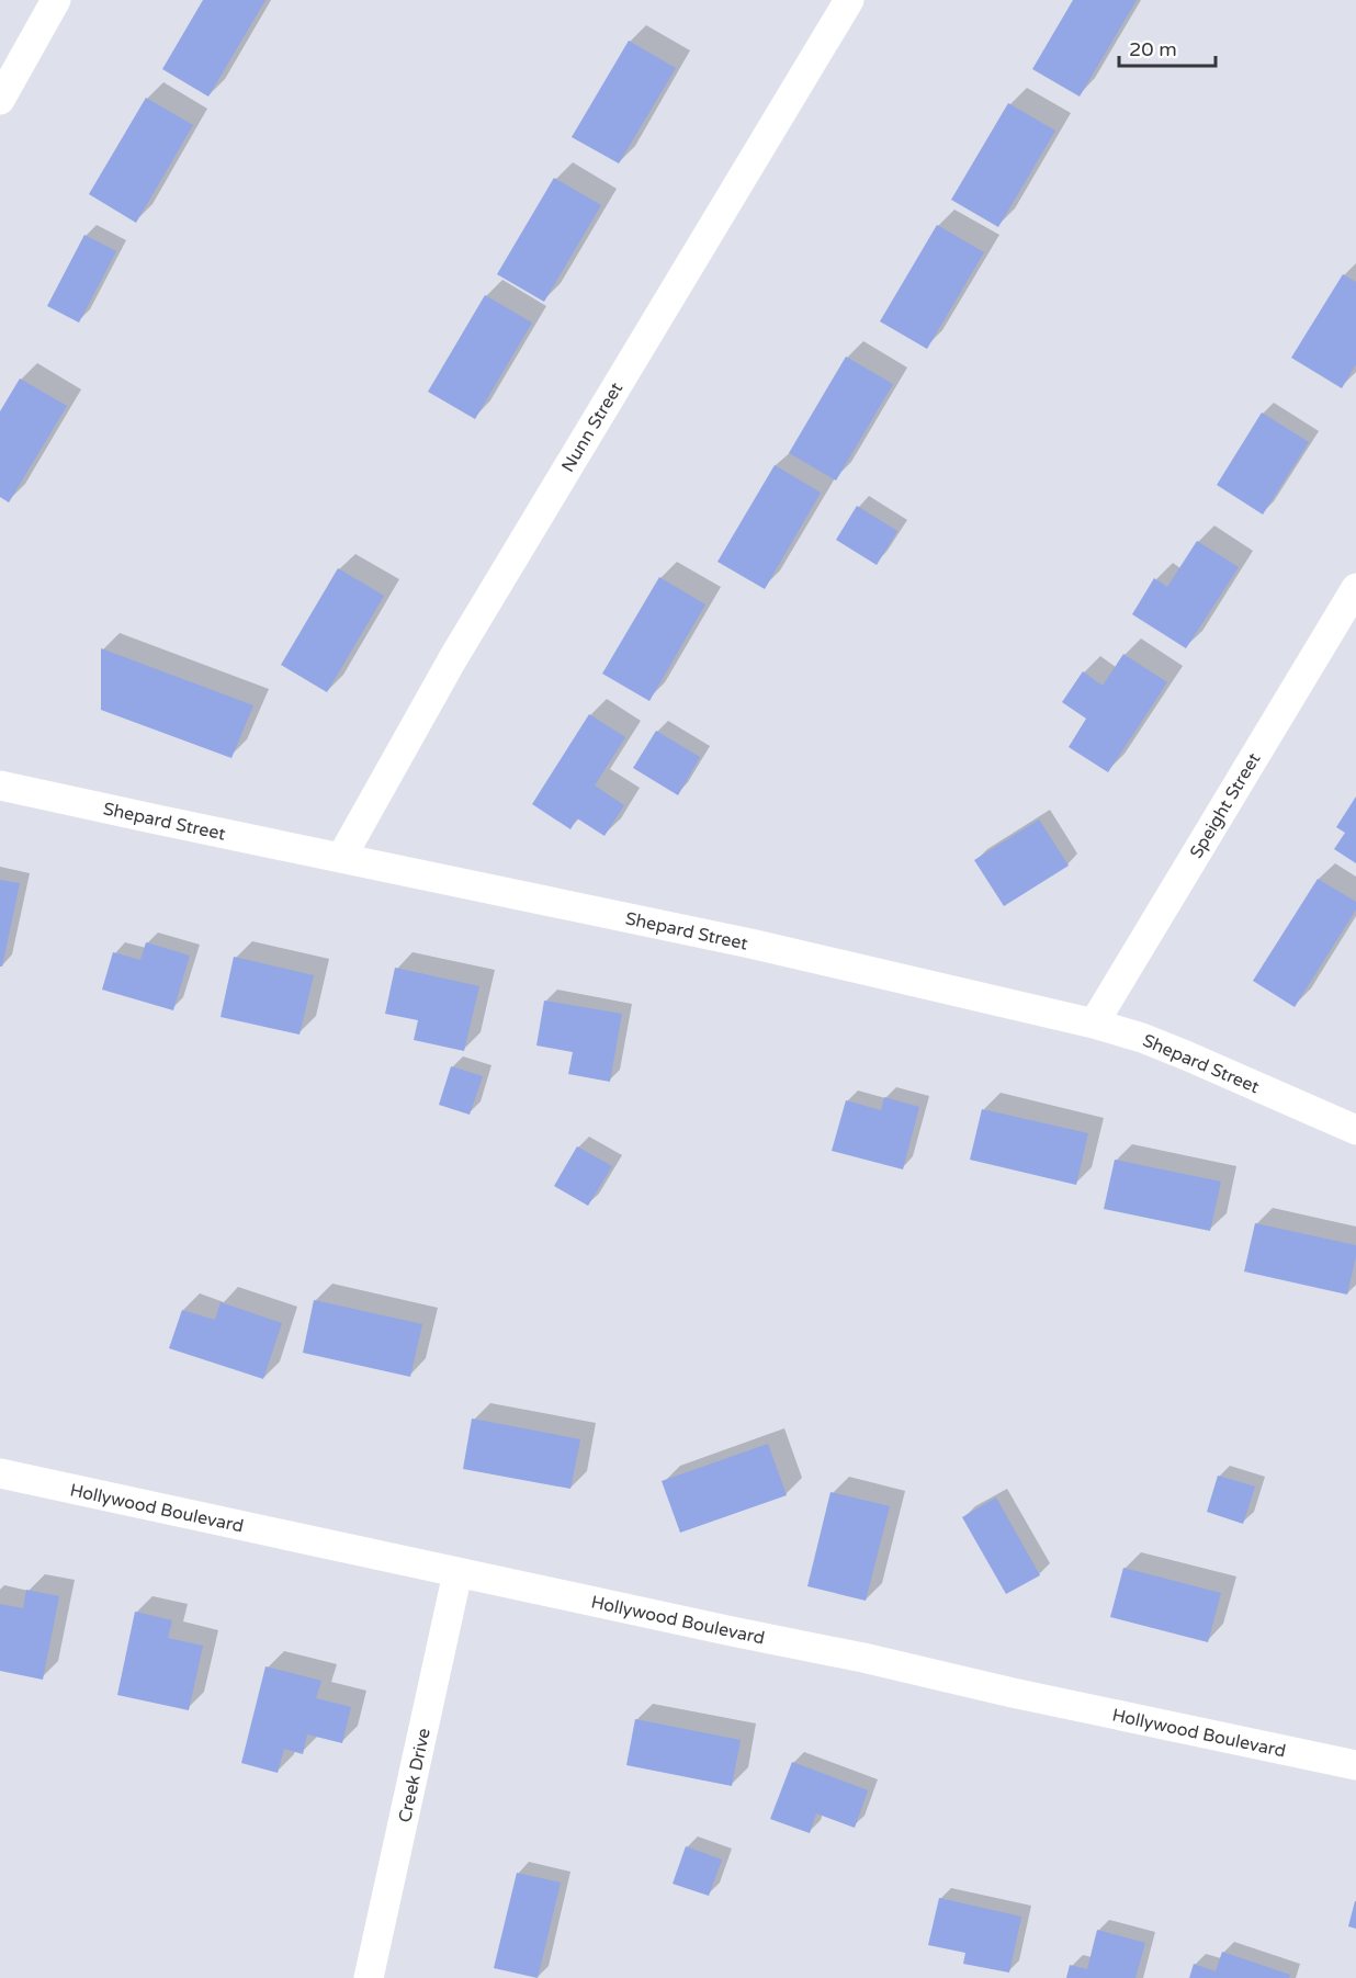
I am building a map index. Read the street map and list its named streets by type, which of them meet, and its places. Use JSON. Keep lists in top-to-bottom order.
{
  "streets": {
    "street": [
      "Nunn Street",
      "Speight Street",
      "Shepard Street",
      "Hollywood Boulevard",
      "Creek Drive"
    ]
  },
  "crossings": [
    ["Nunn Street", "Shepard Street"],
    ["Speight Street", "Shepard Street"],
    ["Hollywood Boulevard", "Creek Drive"]
  ],
  "scale_bar": "20 m"
}
